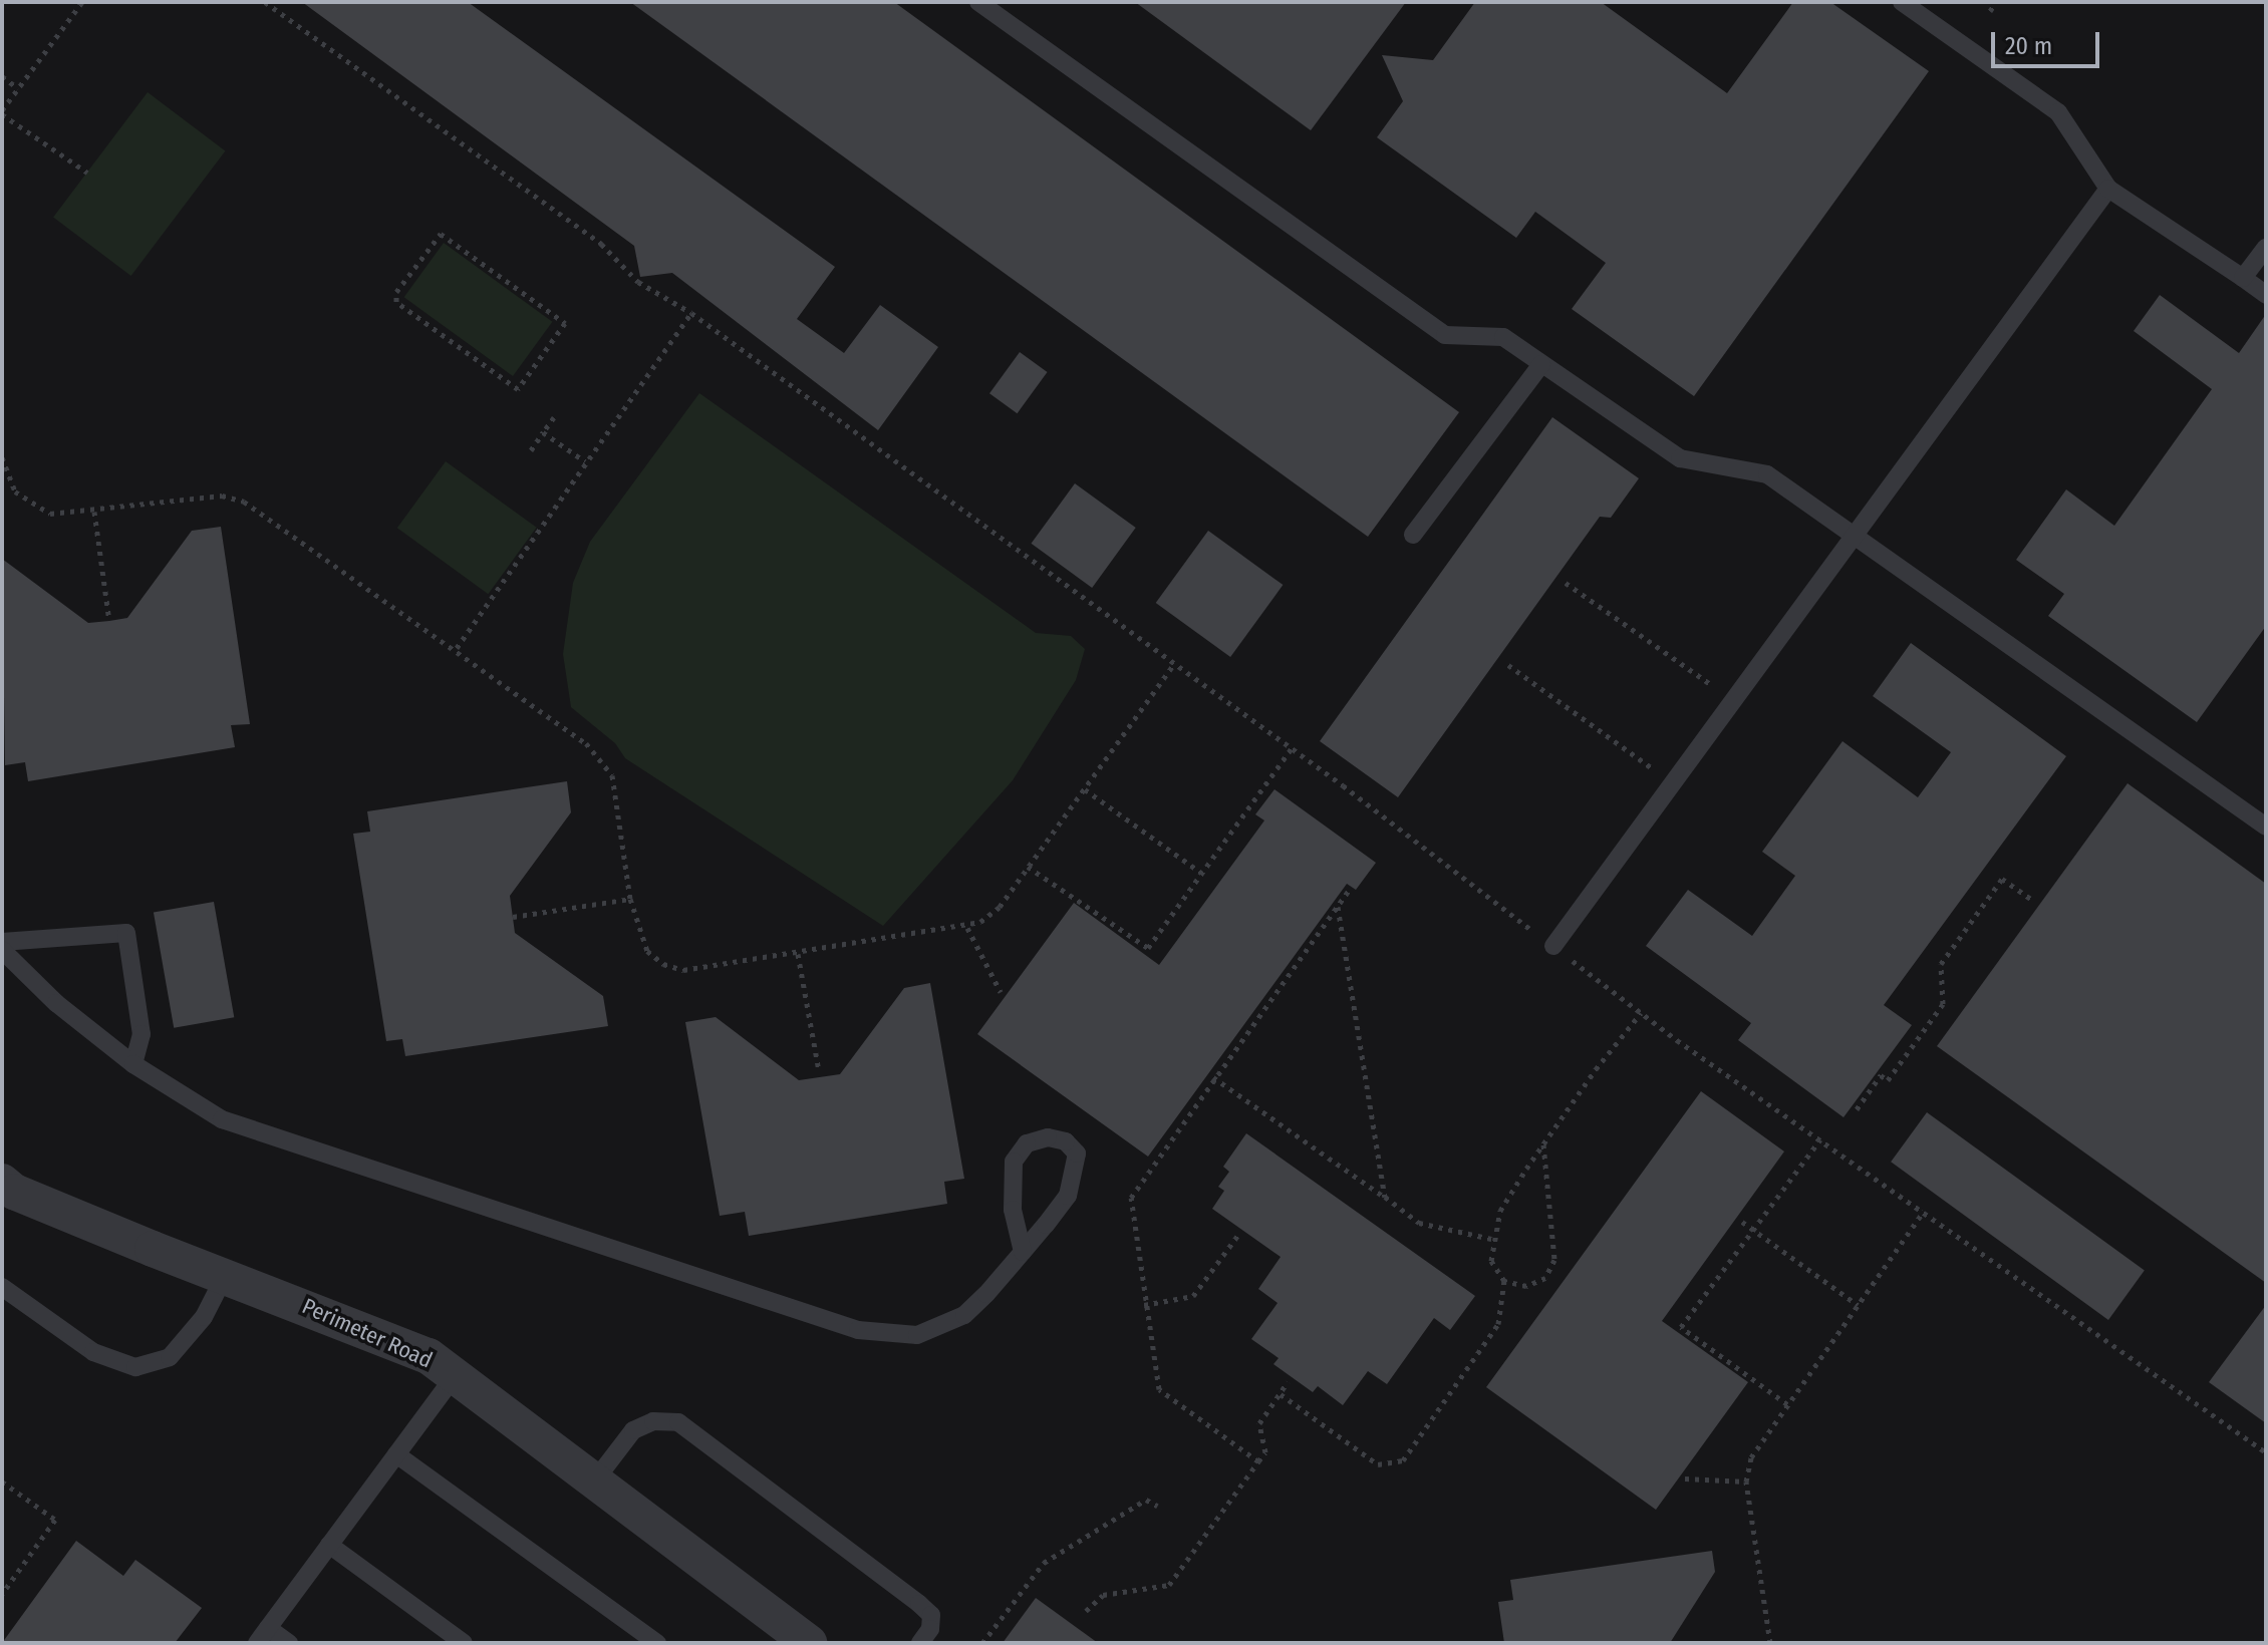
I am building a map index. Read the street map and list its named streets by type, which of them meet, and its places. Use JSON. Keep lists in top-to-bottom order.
{
  "streets": {
    "street": ["Perimeter Road"]
  },
  "scale_bar": "20 m"
}
